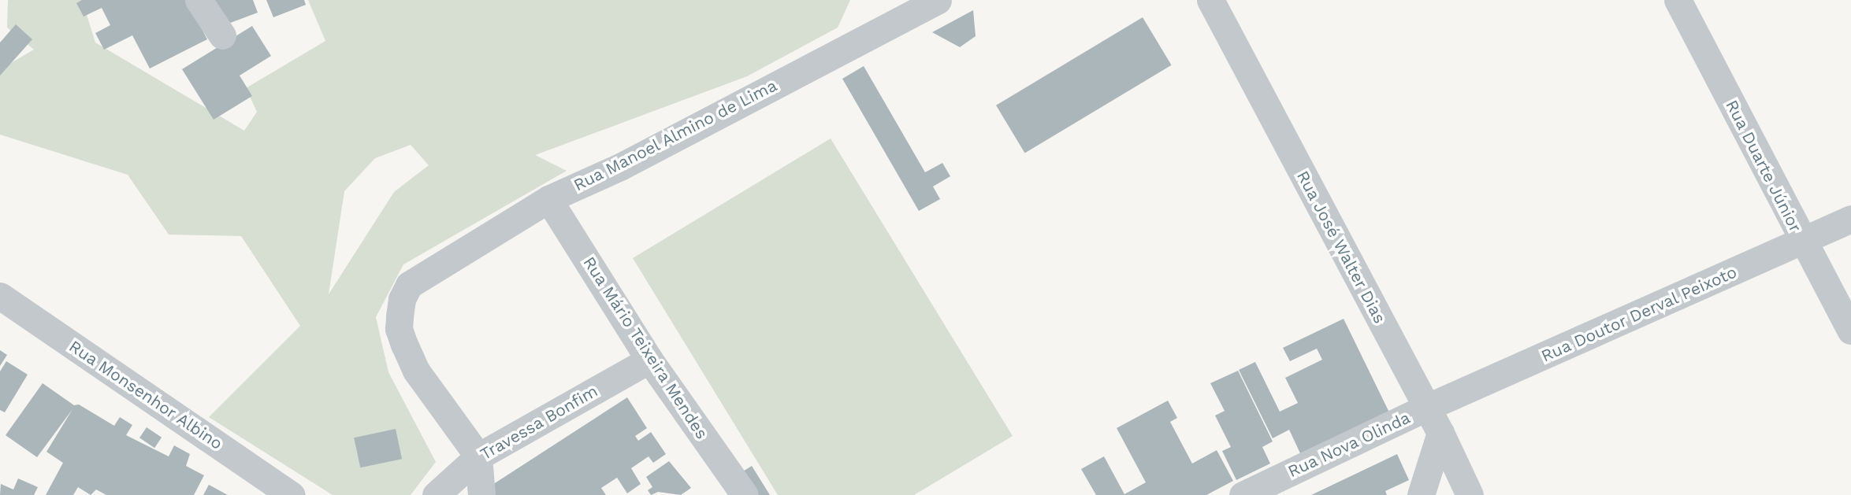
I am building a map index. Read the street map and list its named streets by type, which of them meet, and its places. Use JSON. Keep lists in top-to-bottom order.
{
  "streets": {
    "street": [
      "Rua Manoel Almino de Lima",
      "Rua Duarte Júnior",
      "Rua José Walter Dias",
      "Rua Doutor Derval Peixoto",
      "Rua Mário Teixeira Mendes",
      "Rua Monsenhor Albino",
      "Travessa Bonfim",
      "Rua Nova Olinda"
    ]
  },
  "crossings": [
    ["Rua Manoel Almino de Lima", "Rua Mário Teixeira Mendes"],
    ["Rua Manoel Almino de Lima", "Travessa Bonfim"],
    ["Rua Duarte Júnior", "Rua Doutor Derval Peixoto"],
    ["Rua José Walter Dias", "Rua Doutor Derval Peixoto"],
    ["Rua José Walter Dias", "Rua Nova Olinda"],
    ["Rua Doutor Derval Peixoto", "Rua Nova Olinda"],
    ["Rua Mário Teixeira Mendes", "Travessa Bonfim"]
  ]
}
